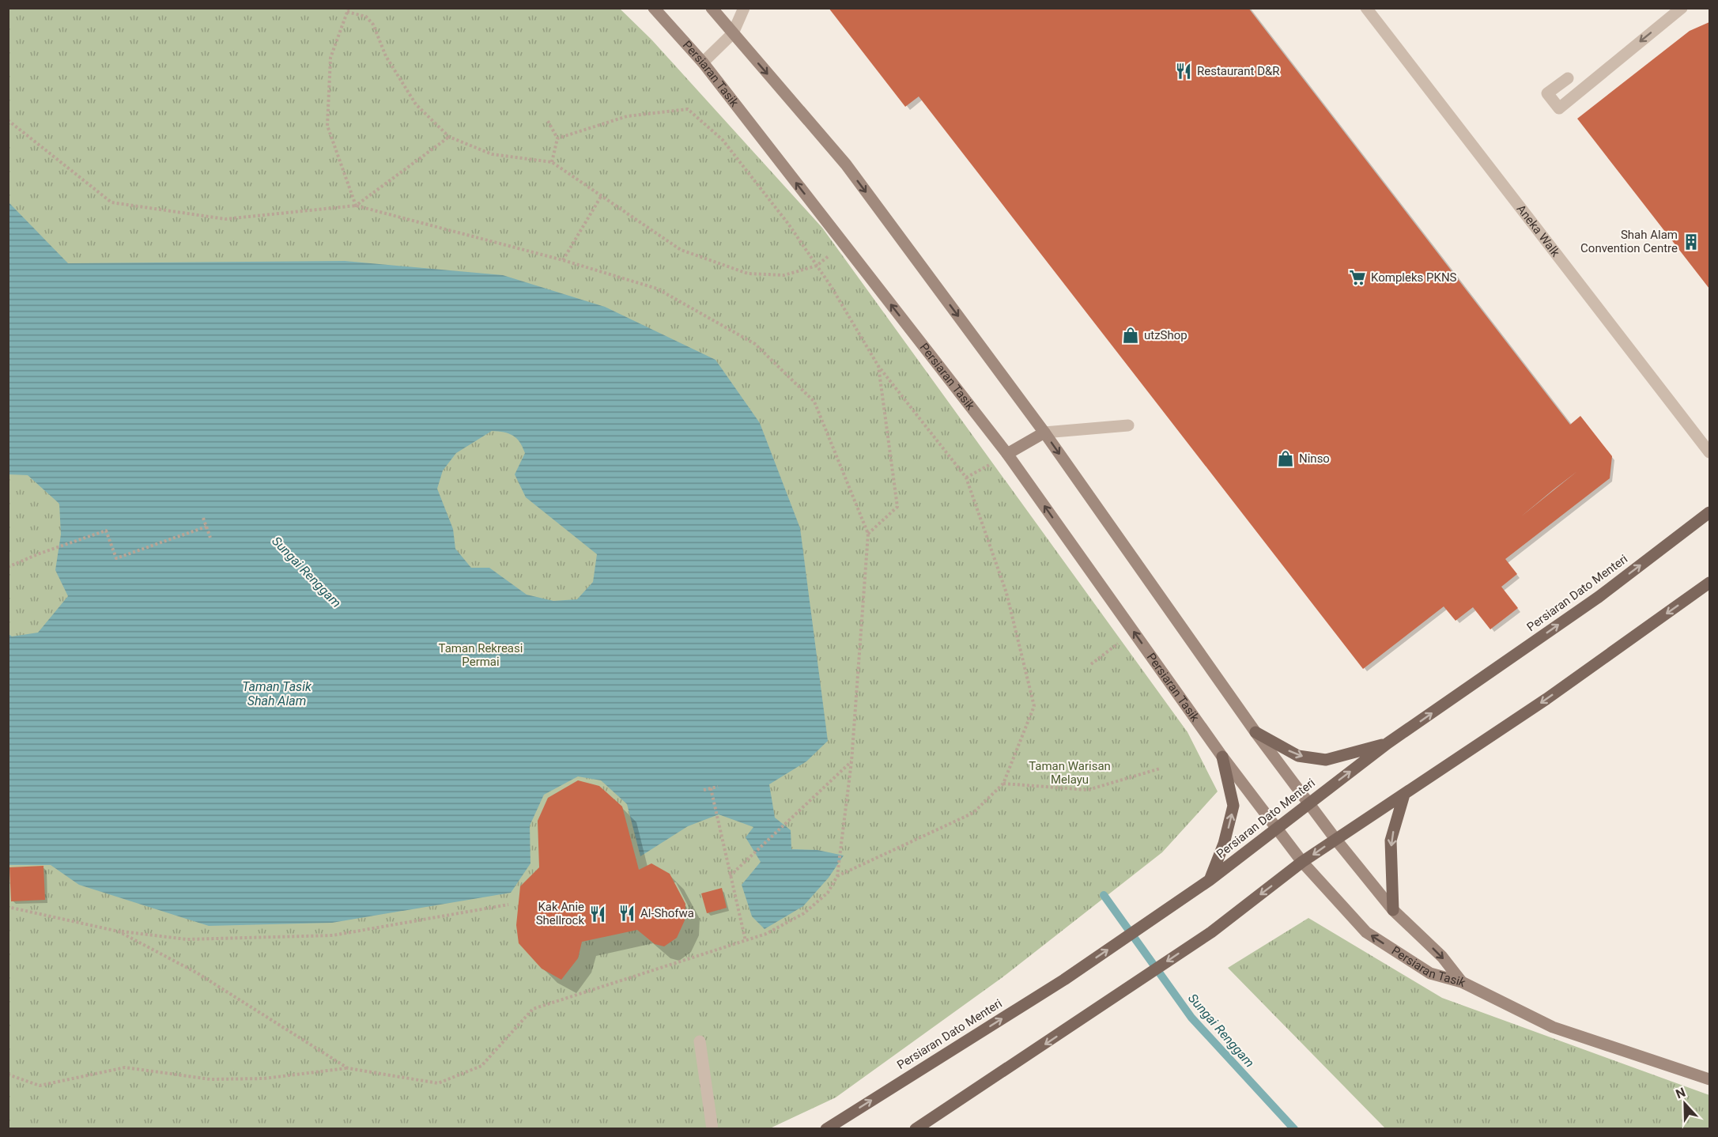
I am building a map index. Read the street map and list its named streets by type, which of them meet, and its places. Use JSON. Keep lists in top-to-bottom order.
{
  "streets": {
    "main road": ["Persiaran Tasik", "Persiaran Dato Menteri"],
    "street": ["Aneka Walk"]
  },
  "crossings": [
    ["Persiaran Tasik", "Persiaran Dato Menteri"]
  ],
  "water": ["Sungai Renggam", "Taman Tasik Shah Alam"],
  "parks": ["Taman Rekreasi Permai", "Taman Warisan Melayu"],
  "places": {
    "restaurant": ["Restaurant D&R", "Al-Shofwa", "Kak Anie Shellrock"],
    "building": ["Shah Alam Convention Centre"],
    "supermarket": ["Kompleks PKNS"],
    "shop": ["utzShop", "Ninso"]
  },
  "north": "top"
}
